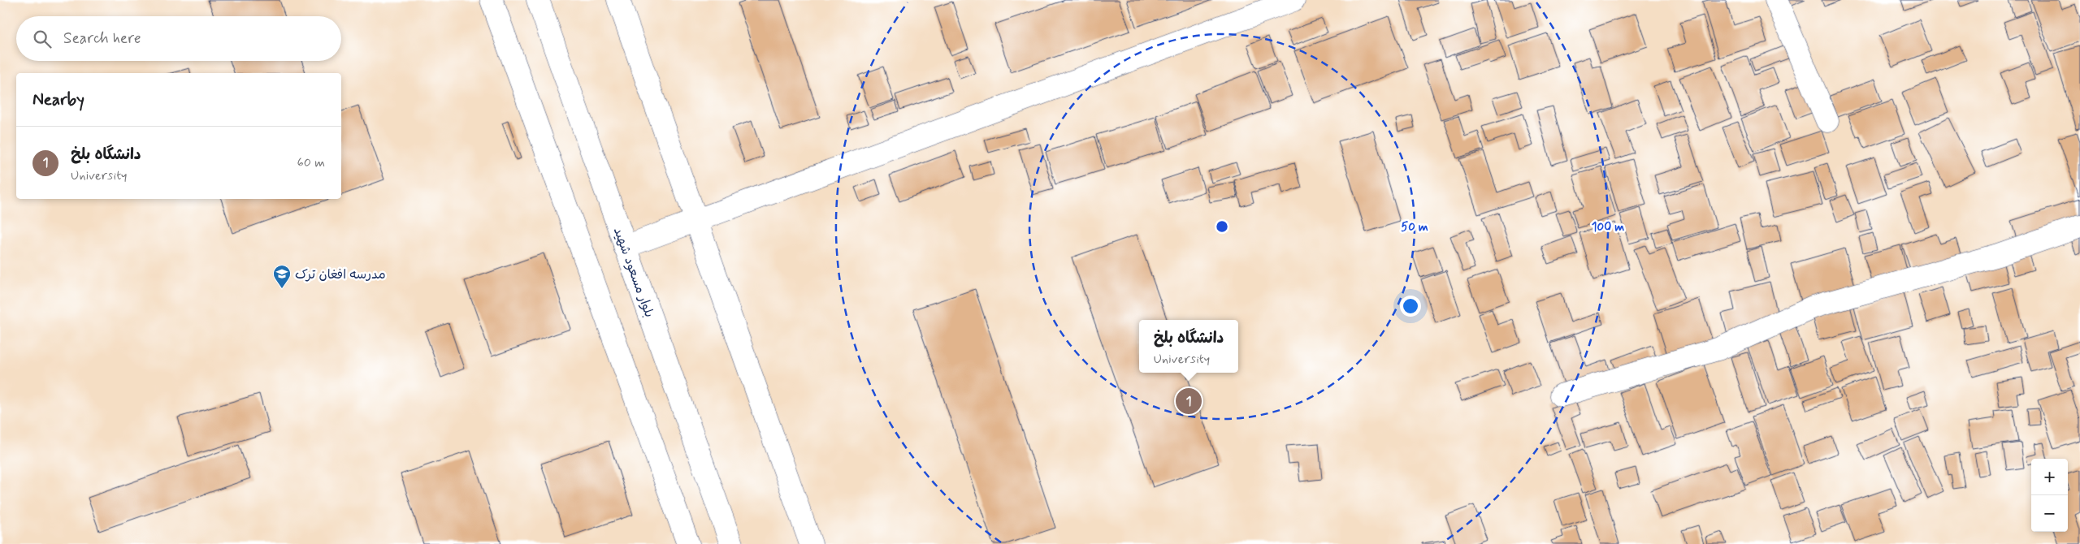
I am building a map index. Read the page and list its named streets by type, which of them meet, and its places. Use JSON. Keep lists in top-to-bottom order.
{
  "streets": {
    "street": ["بلوار مسعود شهید"]
  },
  "places": {
    "school or university": ["مدرسه افغان ترک"]
  },
  "page": {
    "search": "Search here",
    "heading": "Nearby",
    "list": [
      {
        "mark": "1",
        "name": "دانشگاه بلخ",
        "note": "University",
        "value": "60 m"
      }
    ],
    "popup": ["دانشگاه بلخ", "University"],
    "pins": "1",
    "map_buttons": ["+", "−"]
  },
  "rings": ["50 m", "100 m"]
}
